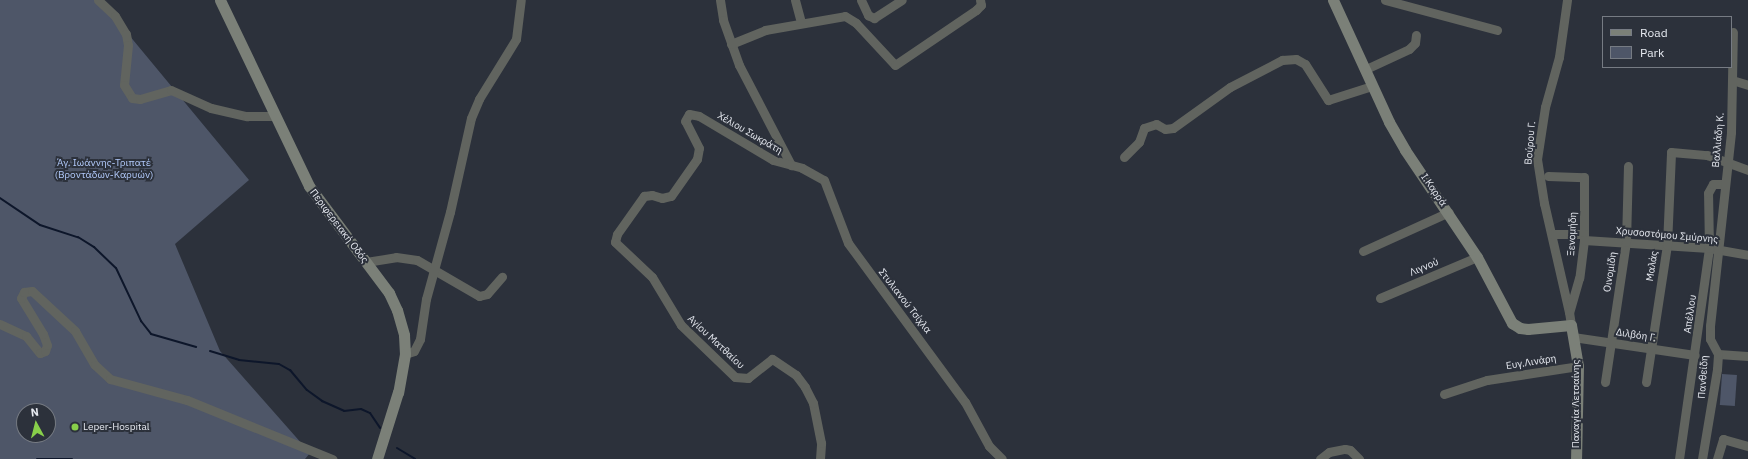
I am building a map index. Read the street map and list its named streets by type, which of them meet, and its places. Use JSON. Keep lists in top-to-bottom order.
{
  "streets": {
    "main road": ["Ι.Καρρά", "Περιφερειακή Οδός", "Παναγία Λετσαίνης"],
    "street": [
      "Χέλιου Σωκράτη",
      "Βαλλιάδη Κ.",
      "Βούρου Γ.",
      "Ξενομήδη",
      "Χρυσοστόμου Σμύρνης",
      "Μαλάς",
      "Λιγνού",
      "Οινομίδη",
      "Στυλιανού Τσίχλα",
      "Απέλλου",
      "Διλβόη Γ.",
      "Αγίου Ματθαίου",
      "Ευγ.Λινάρη",
      "Πανθείδη"
    ]
  },
  "crossings": [
    ["Χέλιου Σωκράτη", "Στυλιανού Τσίχλα"],
    ["Χέλιου Σωκράτη", "Αγίου Ματθαίου"],
    ["Βαλλιάδη Κ.", "Χρυσοστόμου Σμύρνης"],
    ["Βαλλιάδη Κ.", "Μαλάς"],
    ["Βαλλιάδη Κ.", "Απέλλου"],
    ["Βαλλιάδη Κ.", "Πανθείδη"],
    ["Βούρου Γ.", "Ξενομήδη"],
    ["Βούρου Γ.", "Χρυσοστόμου Σμύρνης"],
    ["Ι.Καρρά", "Ξενομήδη"],
    ["Ι.Καρρά", "Λιγνού"],
    ["Ι.Καρρά", "Διλβόη Γ."],
    ["Ι.Καρρά", "Παναγία Λετσαίνης"],
    ["Ξενομήδη", "Χρυσοστόμου Σμύρνης"],
    ["Ξενομήδη", "Διλβόη Γ."],
    ["Ξενομήδη", "Παναγία Λετσαίνης"],
    ["Χρυσοστόμου Σμύρνης", "Μαλάς"],
    ["Χρυσοστόμου Σμύρνης", "Οινομίδη"],
    ["Χρυσοστόμου Σμύρνης", "Απέλλου"],
    ["Χρυσοστόμου Σμύρνης", "Πανθείδη"],
    ["Μαλάς", "Διλβόη Γ."],
    ["Οινομίδη", "Διλβόη Γ."],
    ["Απέλλου", "Διλβόη Γ."],
    ["Διλβόη Γ.", "Παναγία Λετσαίνης"],
    ["Ευγ.Λινάρη", "Παναγία Λετσαίνης"]
  ],
  "parks": ["Άγ. Ιωάννης-Τριπατέ (Βροντάδων-Καρυών)"],
  "places": ["Leper-Hospital"],
  "legend": ["Road", "Park"],
  "north": "top"
}
